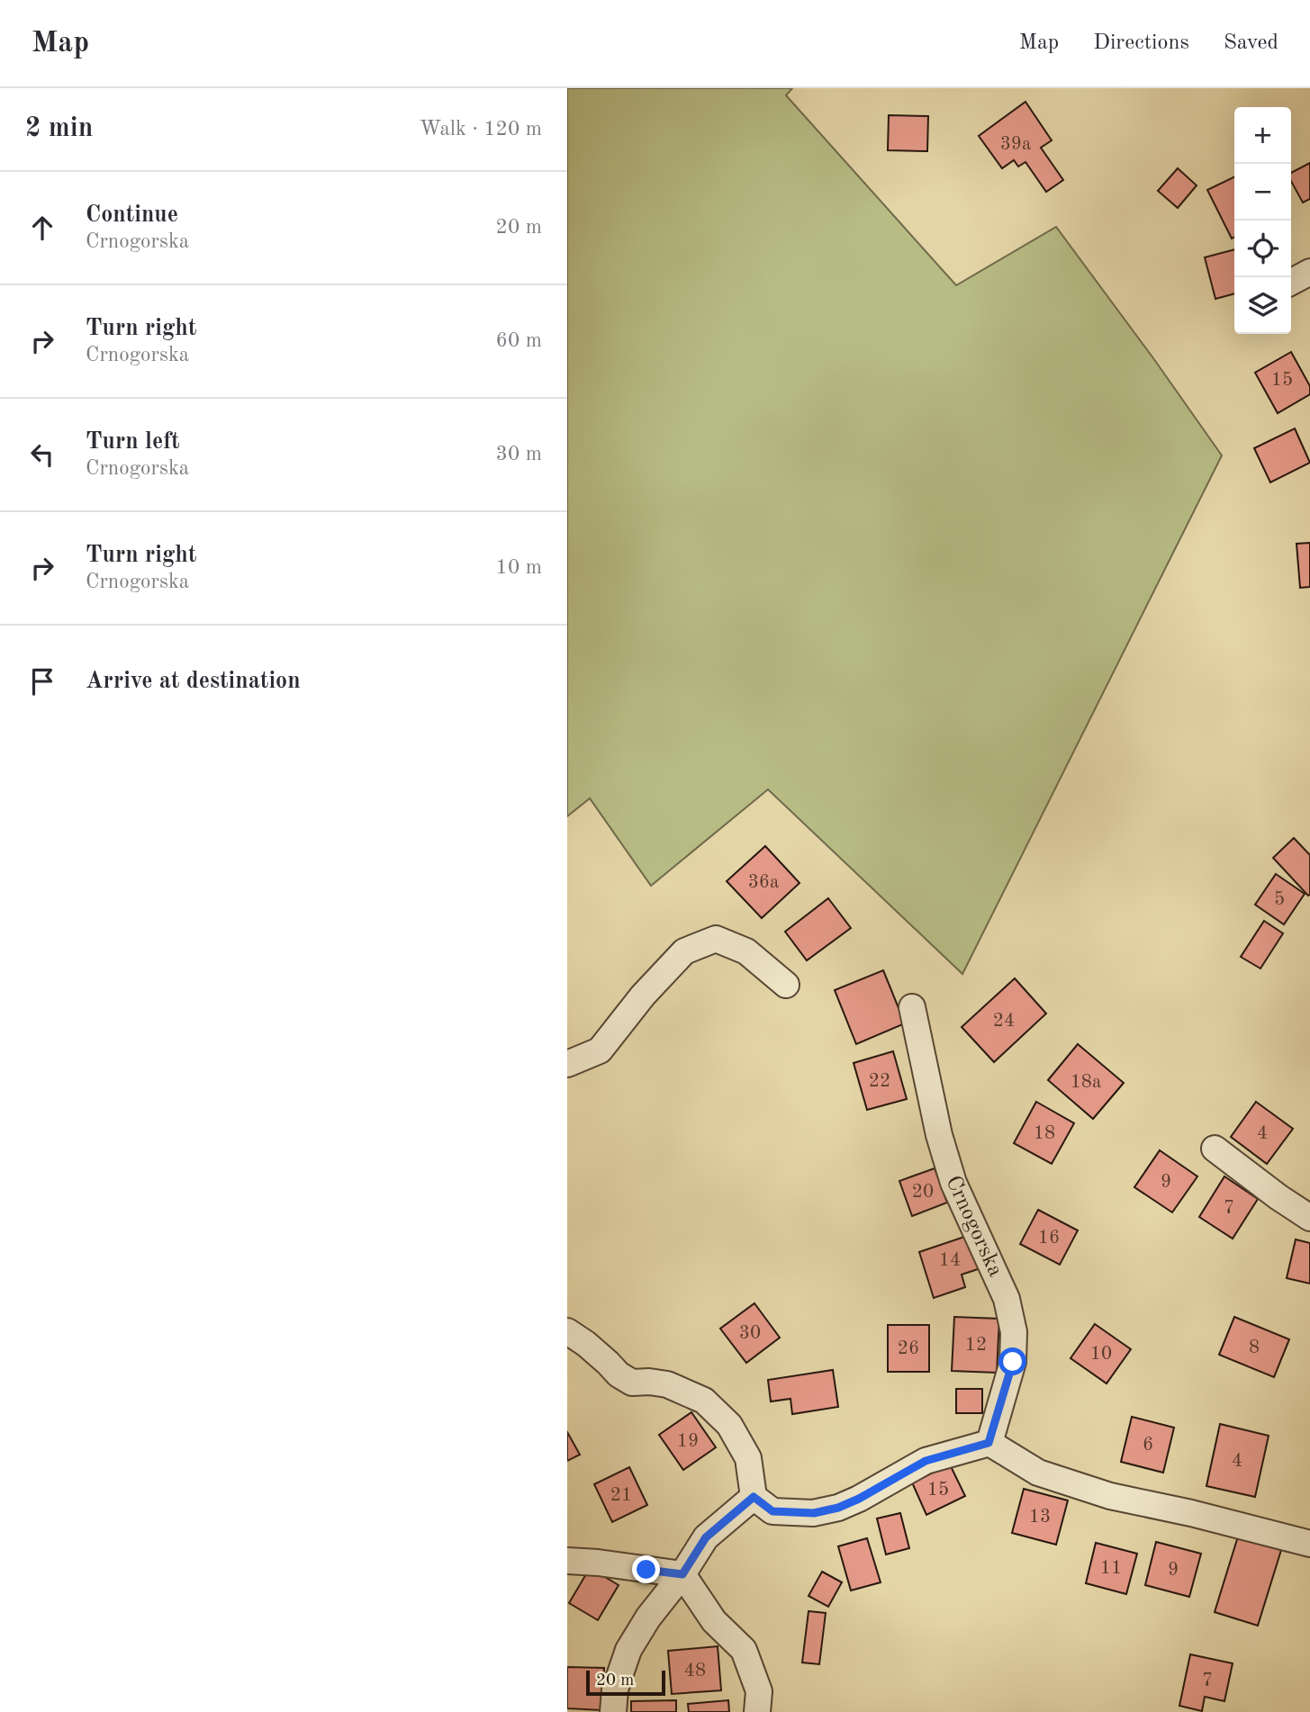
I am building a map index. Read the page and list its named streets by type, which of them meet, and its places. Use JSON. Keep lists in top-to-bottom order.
{
  "streets": {
    "street": ["Crnogorska"]
  },
  "house_numbers": [
    "39a",
    "15",
    "36a",
    "5",
    "24",
    "22",
    "18a",
    "18",
    "4",
    "9",
    "20",
    "7",
    "16",
    "14",
    "30",
    "12",
    "8",
    "26",
    "10",
    "19",
    "6",
    "4",
    "15",
    "21",
    "13",
    "11",
    "9",
    "48",
    "7"
  ],
  "scale_bar": "20 m",
  "page": {
    "header": "Map",
    "nav": ["Map", "Directions", "Saved"],
    "heading": ["2 min", "Walk · 120 m"],
    "map_buttons": ["+", "−"],
    "list": [
      ["Continue", "Crnogorska", "20 m"],
      ["Turn right", "Crnogorska", "60 m"],
      ["Turn left", "Crnogorska", "30 m"],
      ["Turn right", "Crnogorska", "10 m"],
      "Arrive at destination"
    ],
    "scale": "20 m"
  }
}
